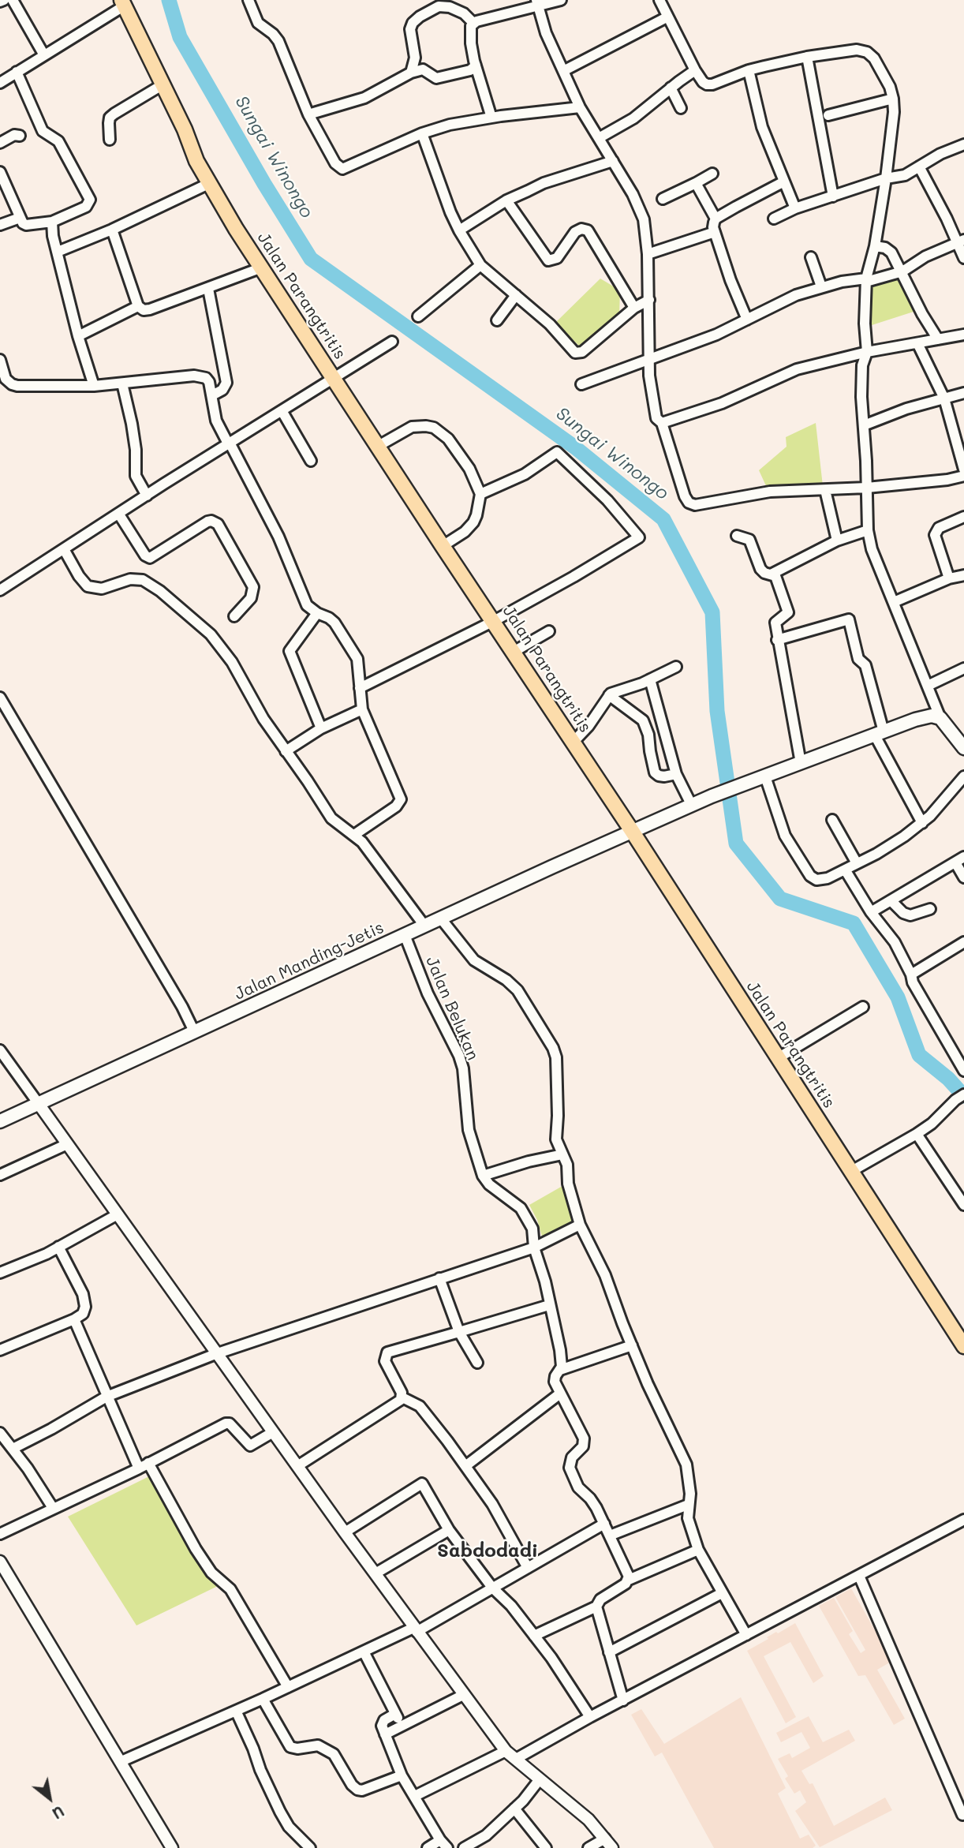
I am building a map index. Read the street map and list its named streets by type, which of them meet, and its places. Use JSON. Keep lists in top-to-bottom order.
{
  "streets": {
    "main road": ["Jalan Parangtritis", "Jalan Manding-Jetis"],
    "street": ["Jalan Belukan"]
  },
  "crossings": [
    ["Jalan Parangtritis", "Jalan Manding-Jetis"],
    ["Jalan Manding-Jetis", "Jalan Belukan"]
  ],
  "districts": ["Sabdodadi"],
  "water": ["Sungai Winongo"],
  "north": "bottom right"
}
